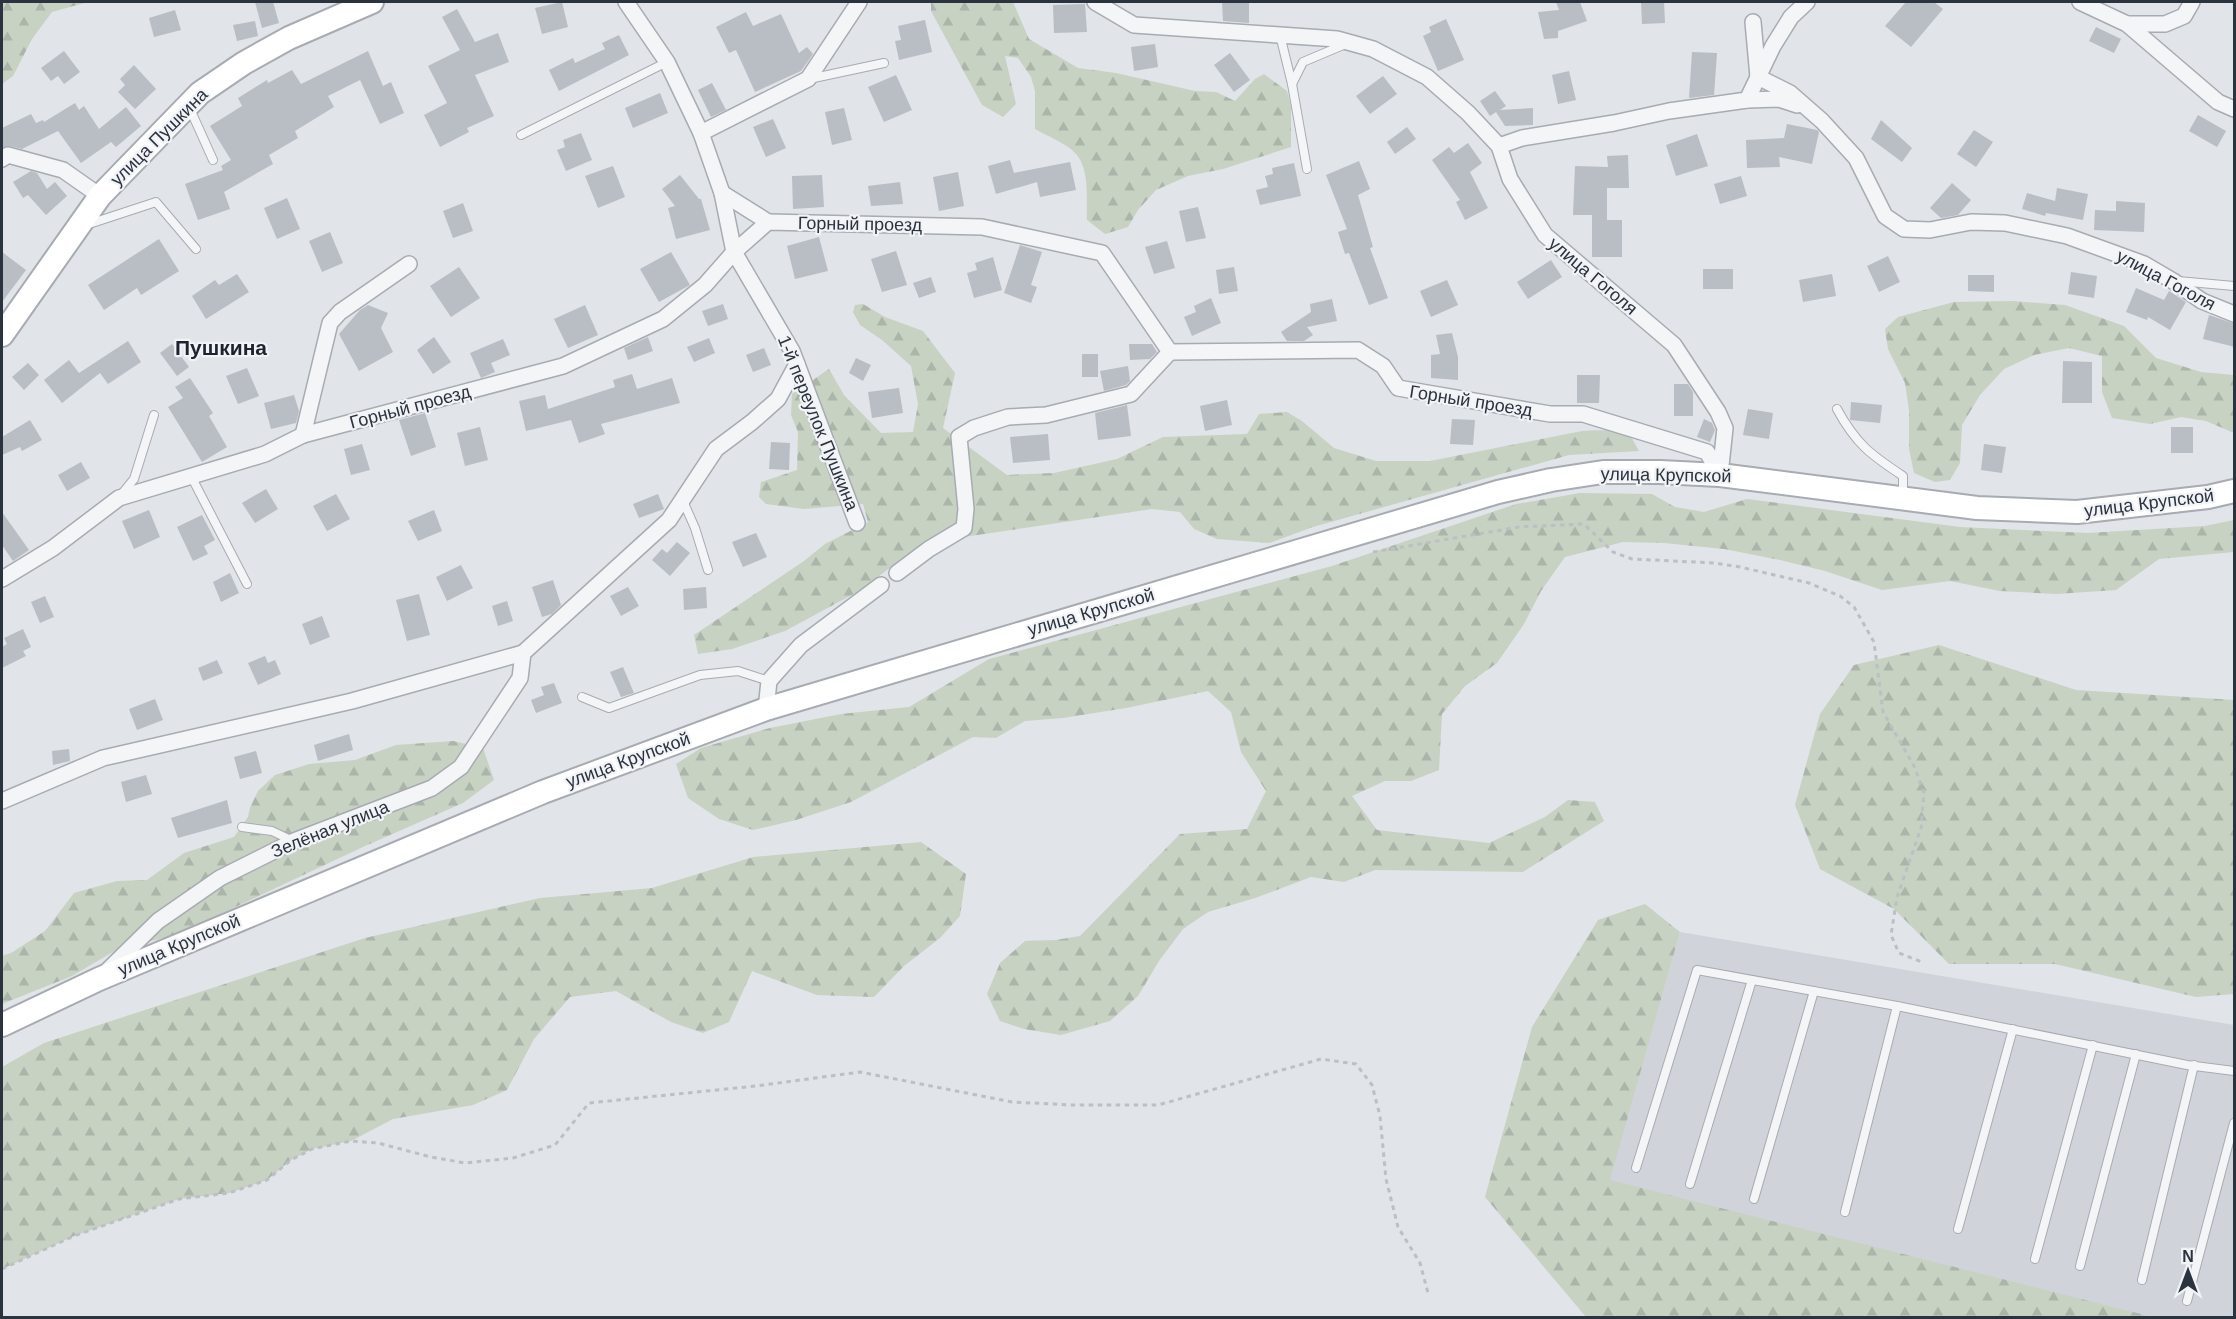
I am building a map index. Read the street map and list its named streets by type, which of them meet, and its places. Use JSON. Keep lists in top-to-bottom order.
{
  "streets": {
    "street": [
      "улица Пушкина",
      "Горный проезд",
      "улица Гоголя",
      "1-й переулок Пушкина",
      "улица Крупской",
      "Зелёная улица"
    ]
  },
  "crossings": [
    ["Горный проезд", "улица Гоголя"],
    ["Горный проезд", "1-й переулок Пушкина"],
    ["Горный проезд", "улица Крупской"],
    ["улица Гоголя", "улица Крупской"],
    ["улица Крупской", "Зелёная улица"]
  ],
  "districts": ["Пушкина"],
  "north": "top"
}
